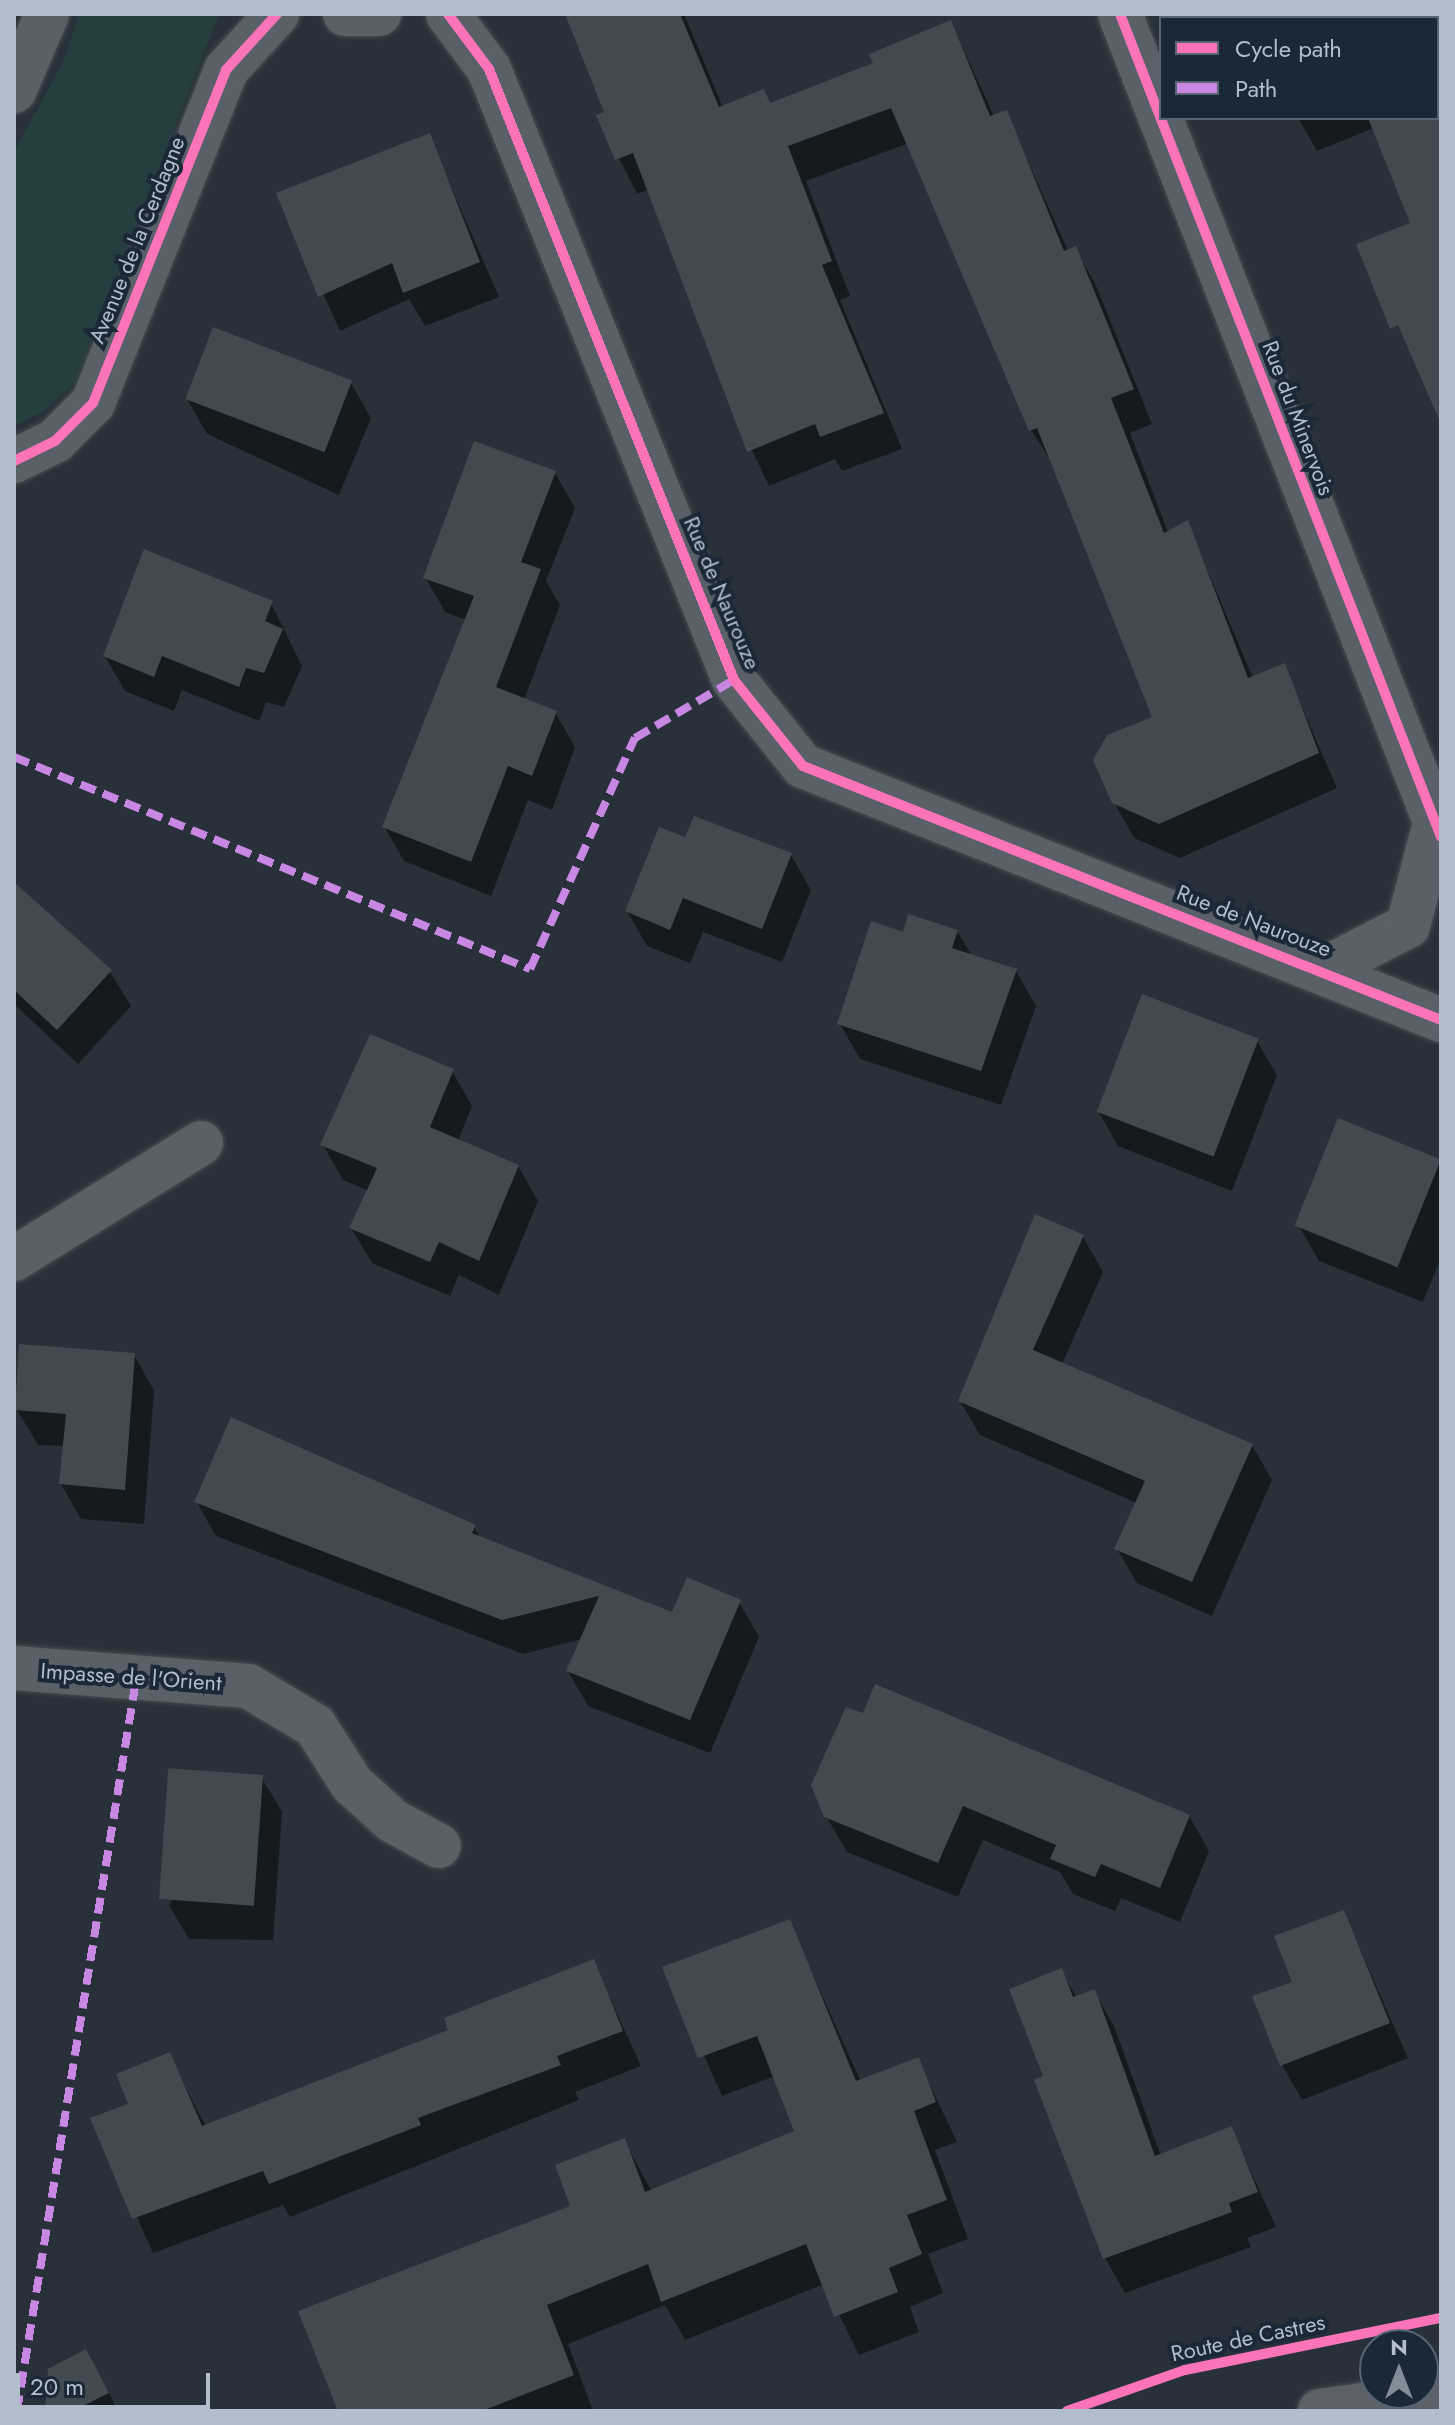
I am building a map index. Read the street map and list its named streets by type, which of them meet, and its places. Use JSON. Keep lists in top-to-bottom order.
{
  "streets": {
    "street": [
      "Avenue de la Cerdagne",
      "Rue du Minervois",
      "Rue de Naurouze",
      "Impasse de l'Orient"
    ],
    "cycle path": ["Route de Castres"]
  },
  "crossings": [
    ["Rue du Minervois", "Rue de Naurouze"]
  ],
  "legend": ["Cycle path", "Path"],
  "scale_bar": "20 m",
  "north": "top"
}
